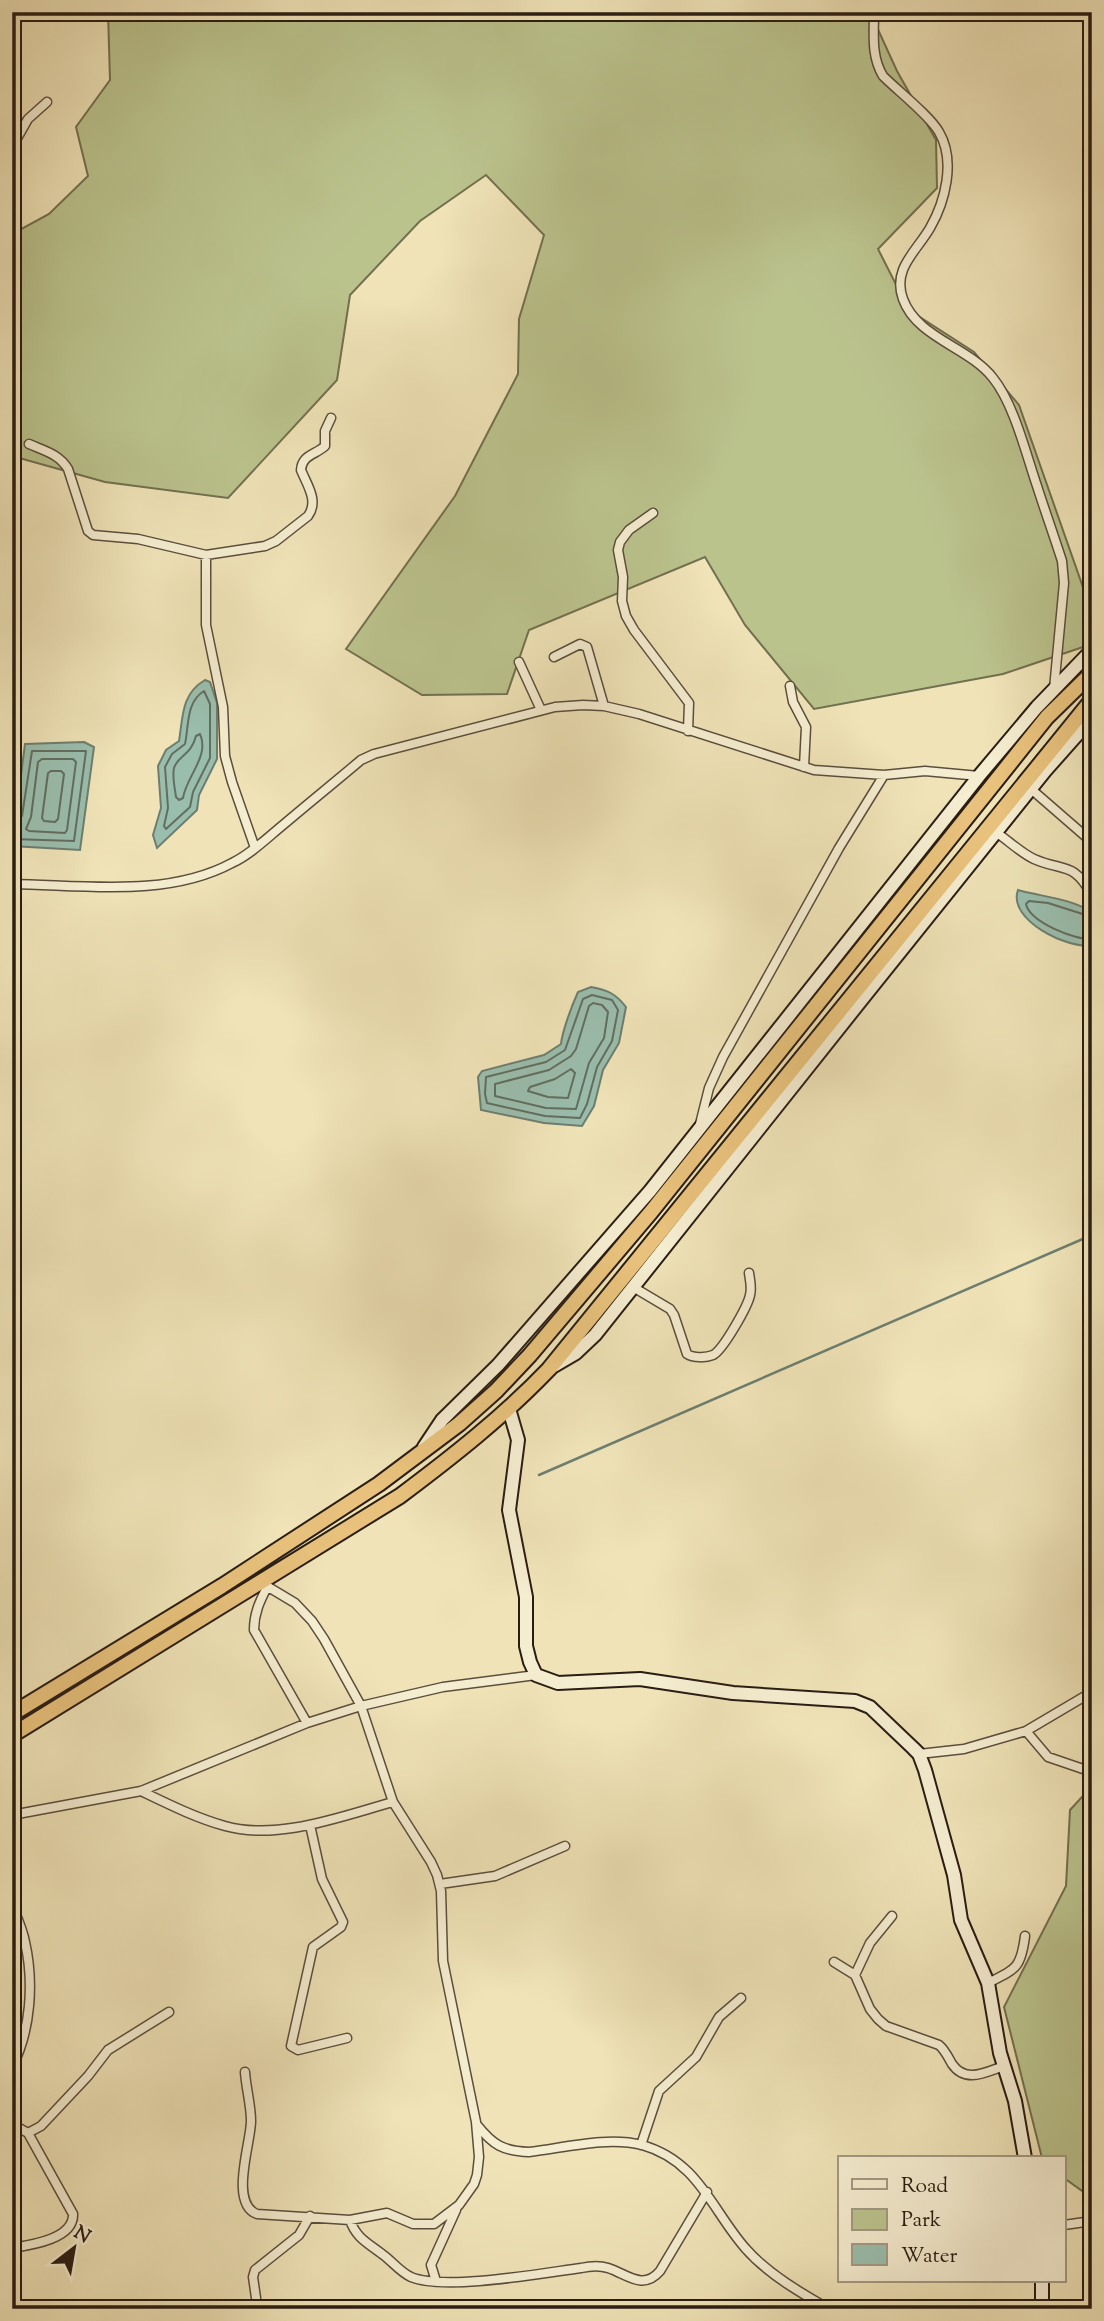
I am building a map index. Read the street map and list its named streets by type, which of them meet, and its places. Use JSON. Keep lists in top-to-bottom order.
{
  "legend": ["Road", "Park", "Water"],
  "north": "top right"
}
